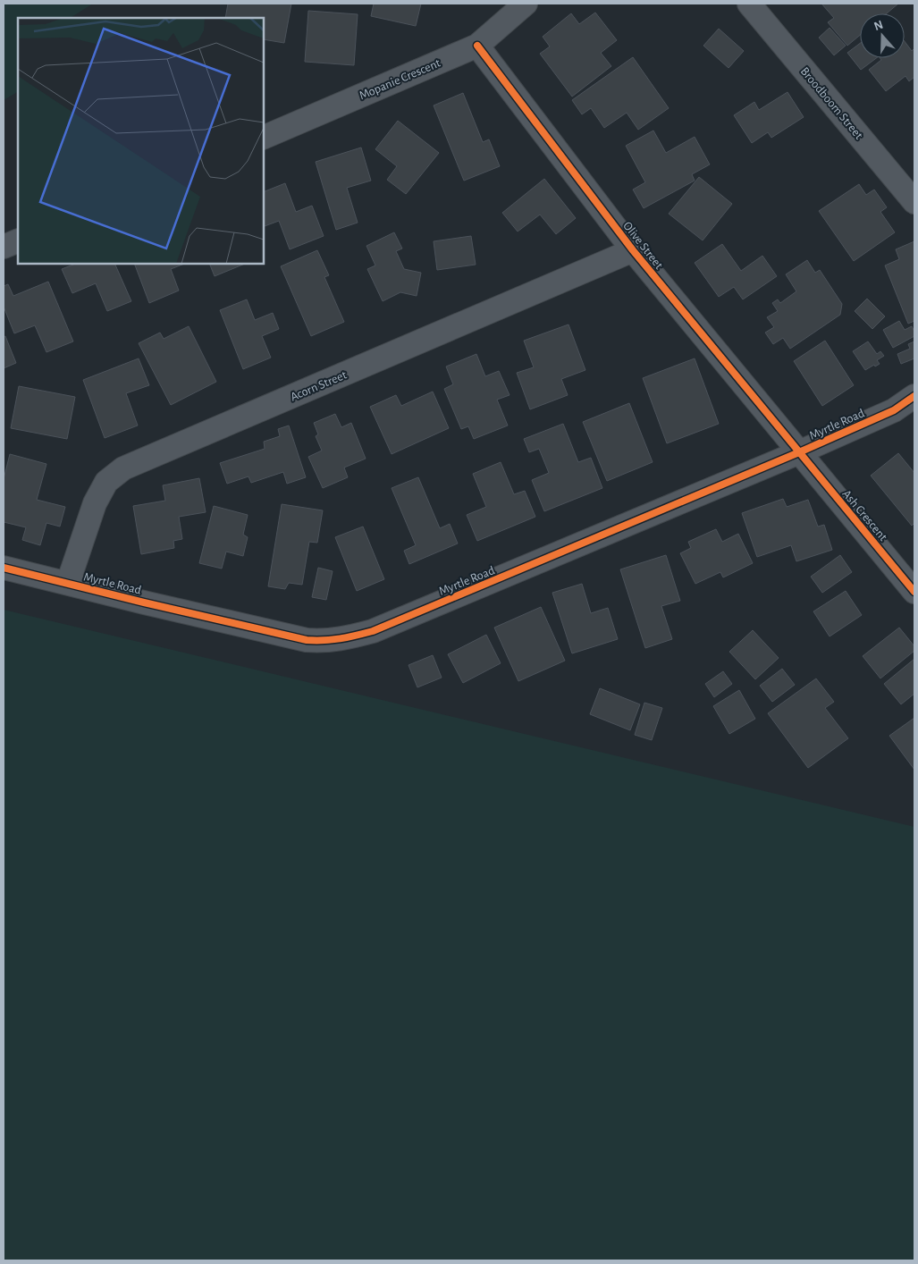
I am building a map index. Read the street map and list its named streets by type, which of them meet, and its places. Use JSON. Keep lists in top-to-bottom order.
{
  "streets": {
    "street": [
      "Mopanie Crescent",
      "Broodboom Street",
      "Olive Street",
      "Acorn Street",
      "Myrtle Road",
      "Ash Crescent"
    ]
  },
  "crossings": [
    ["Mopanie Crescent", "Olive Street"],
    ["Olive Street", "Acorn Street"],
    ["Olive Street", "Myrtle Road"],
    ["Olive Street", "Ash Crescent"],
    ["Acorn Street", "Myrtle Road"],
    ["Myrtle Road", "Ash Crescent"]
  ],
  "north": "top"
}
